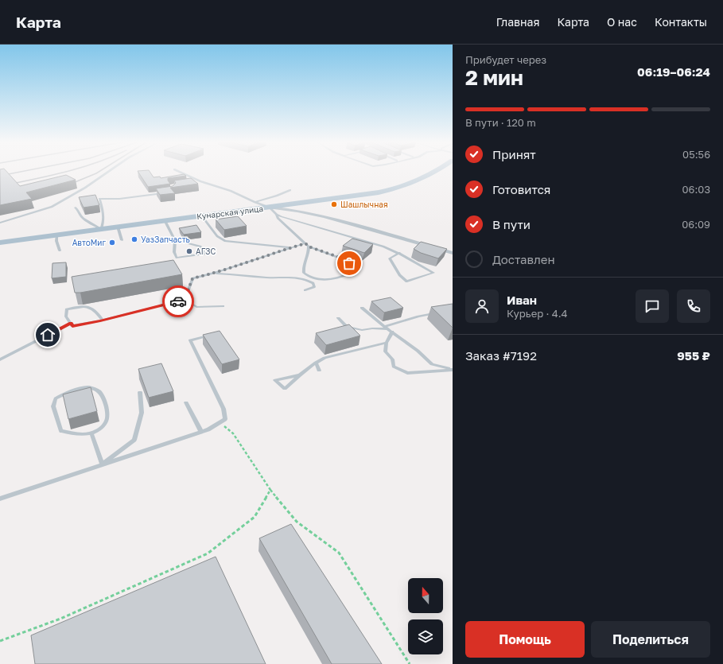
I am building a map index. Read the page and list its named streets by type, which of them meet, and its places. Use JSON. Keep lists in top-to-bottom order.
{
  "streets": {
    "main road": ["Кунарская улица"]
  },
  "places": [
    "Шашлычная",
    "УазЗапчасть",
    "АвтоМиг",
    "АГЗС"
  ],
  "north": "top",
  "page": {
    "header": "Карта",
    "nav": [
      "Главная",
      "Карта",
      "О нас",
      "Контакты"
    ],
    "heading": ["2 мин", "Прибудет через", "06:19–06:24"],
    "panel": [
      "Иван",
      "Курьер · 4.4",
      "Заказ #7192",
      "955 ₽"
    ],
    "bar": "В пути · 120 m",
    "list": [
      ["Принят", "05:56"],
      ["Готовится", "06:03"],
      ["В пути", "06:09"],
      "Доставлен"
    ],
    "buttons": ["Помощь", "Поделиться"]
  }
}
